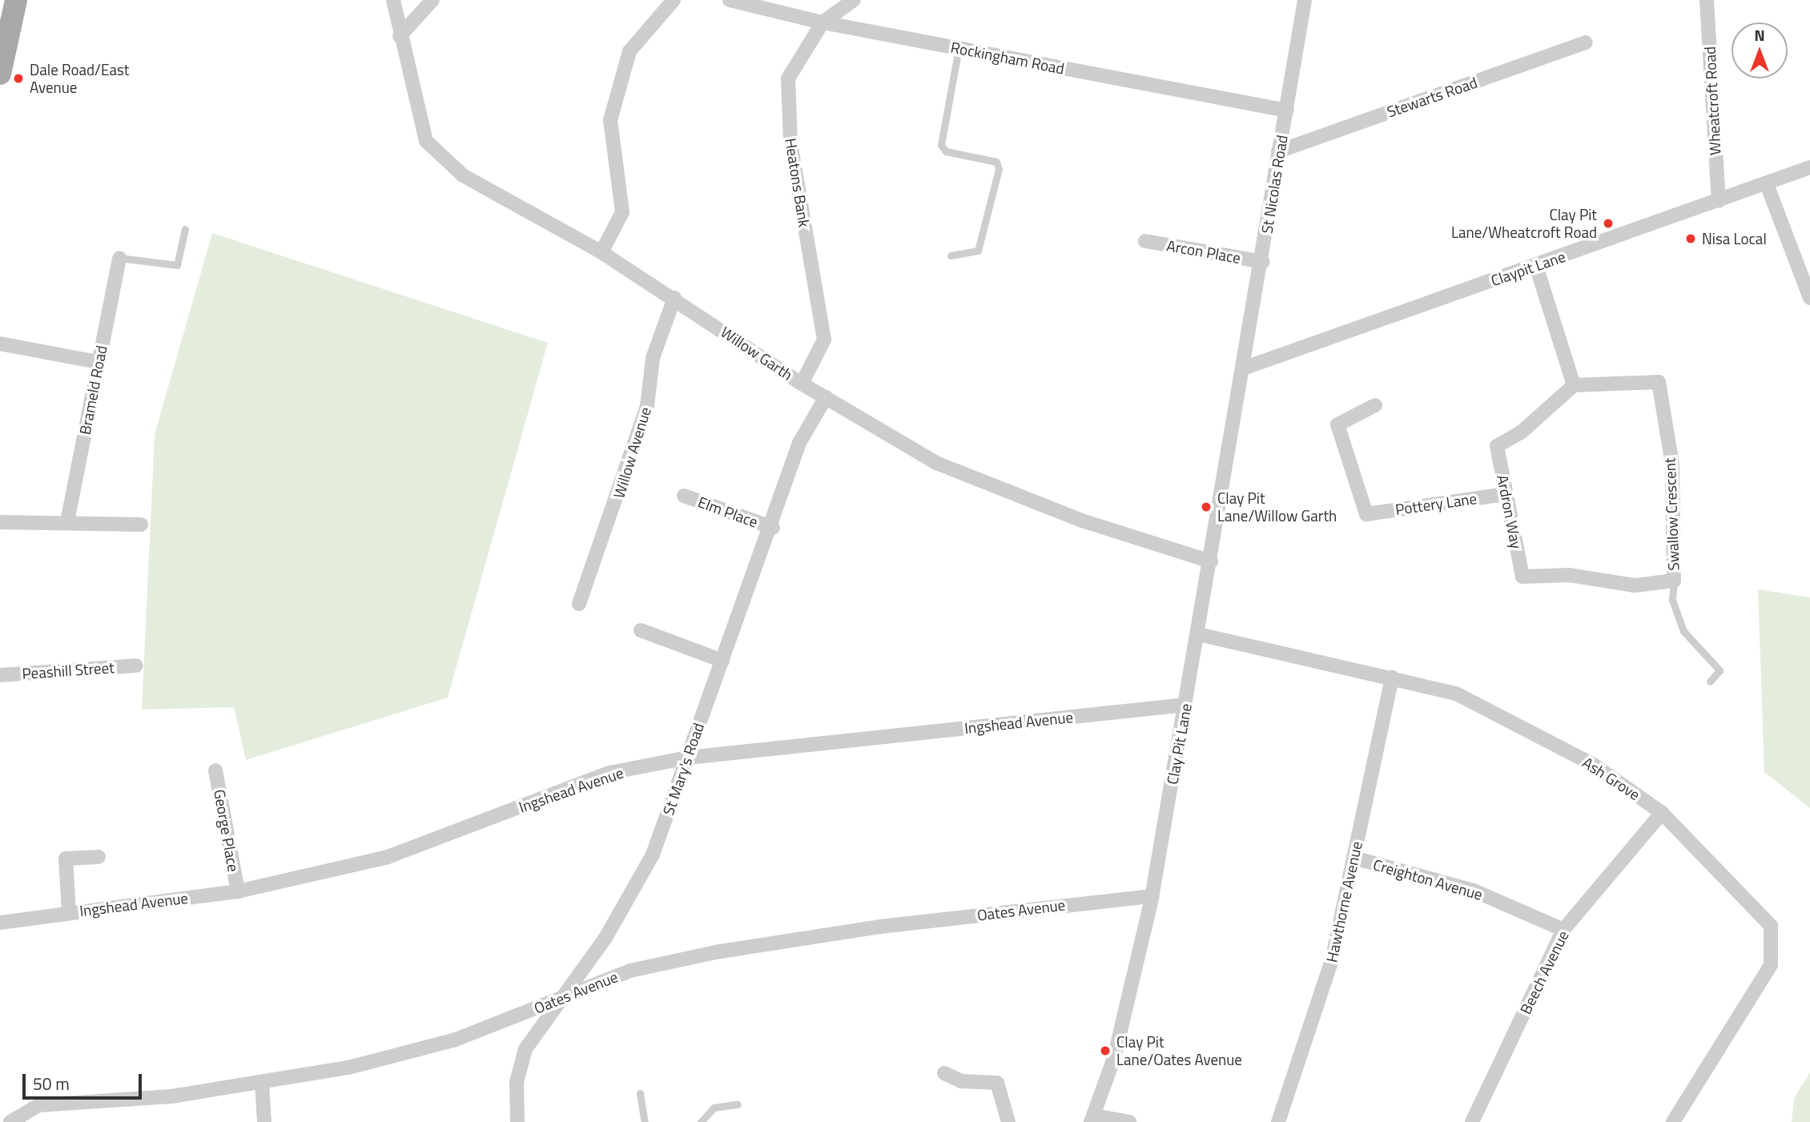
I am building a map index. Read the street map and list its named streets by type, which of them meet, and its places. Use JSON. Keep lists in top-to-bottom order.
{
  "streets": {
    "street": [
      "Rockingham Road",
      "Stewarts Road",
      "Wheatcroft Road",
      "Heatons Bank",
      "St Nicolas Road",
      "Arcon Place",
      "Claypit Lane",
      "Willow Garth",
      "Brameld Road",
      "Willow Avenue",
      "Pottery Lane",
      "Elm Place",
      "Ardron Way",
      "Swallow Crescent",
      "Peashill Street",
      "Ingshead Avenue",
      "Clay Pit Lane",
      "St Mary's Road",
      "Ash Grove",
      "George Place",
      "Creighton Avenue",
      "Hawthorne Avenue",
      "Oates Avenue",
      "Beech Avenue"
    ]
  },
  "crossings": [
    ["Rockingham Road", "Heatons Bank"],
    ["Rockingham Road", "St Nicolas Road"],
    ["Stewarts Road", "St Nicolas Road"],
    ["Wheatcroft Road", "Claypit Lane"],
    ["Heatons Bank", "Willow Garth"],
    ["St Nicolas Road", "Arcon Place"],
    ["St Nicolas Road", "Claypit Lane"],
    ["St Nicolas Road", "Clay Pit Lane"],
    ["Claypit Lane", "Clay Pit Lane"],
    ["Willow Garth", "Willow Avenue"],
    ["Willow Garth", "Clay Pit Lane"],
    ["Willow Garth", "St Mary's Road"],
    ["Pottery Lane", "Ardron Way"],
    ["Elm Place", "St Mary's Road"],
    ["Ardron Way", "Swallow Crescent"],
    ["Ingshead Avenue", "Clay Pit Lane"],
    ["Ingshead Avenue", "St Mary's Road"],
    ["Ingshead Avenue", "George Place"],
    ["Clay Pit Lane", "Ash Grove"],
    ["Clay Pit Lane", "Oates Avenue"],
    ["St Mary's Road", "Oates Avenue"],
    ["Ash Grove", "Hawthorne Avenue"],
    ["Ash Grove", "Beech Avenue"],
    ["Creighton Avenue", "Hawthorne Avenue"],
    ["Creighton Avenue", "Beech Avenue"]
  ],
  "places": [
    "Dale Road/East Avenue",
    "Clay Pit Lane/Wheatcroft Road",
    "Nisa Local",
    "Clay Pit Lane/Willow Garth",
    "Clay Pit Lane/Oates Avenue"
  ],
  "scale_bar": "50 m",
  "north": "top"
}
